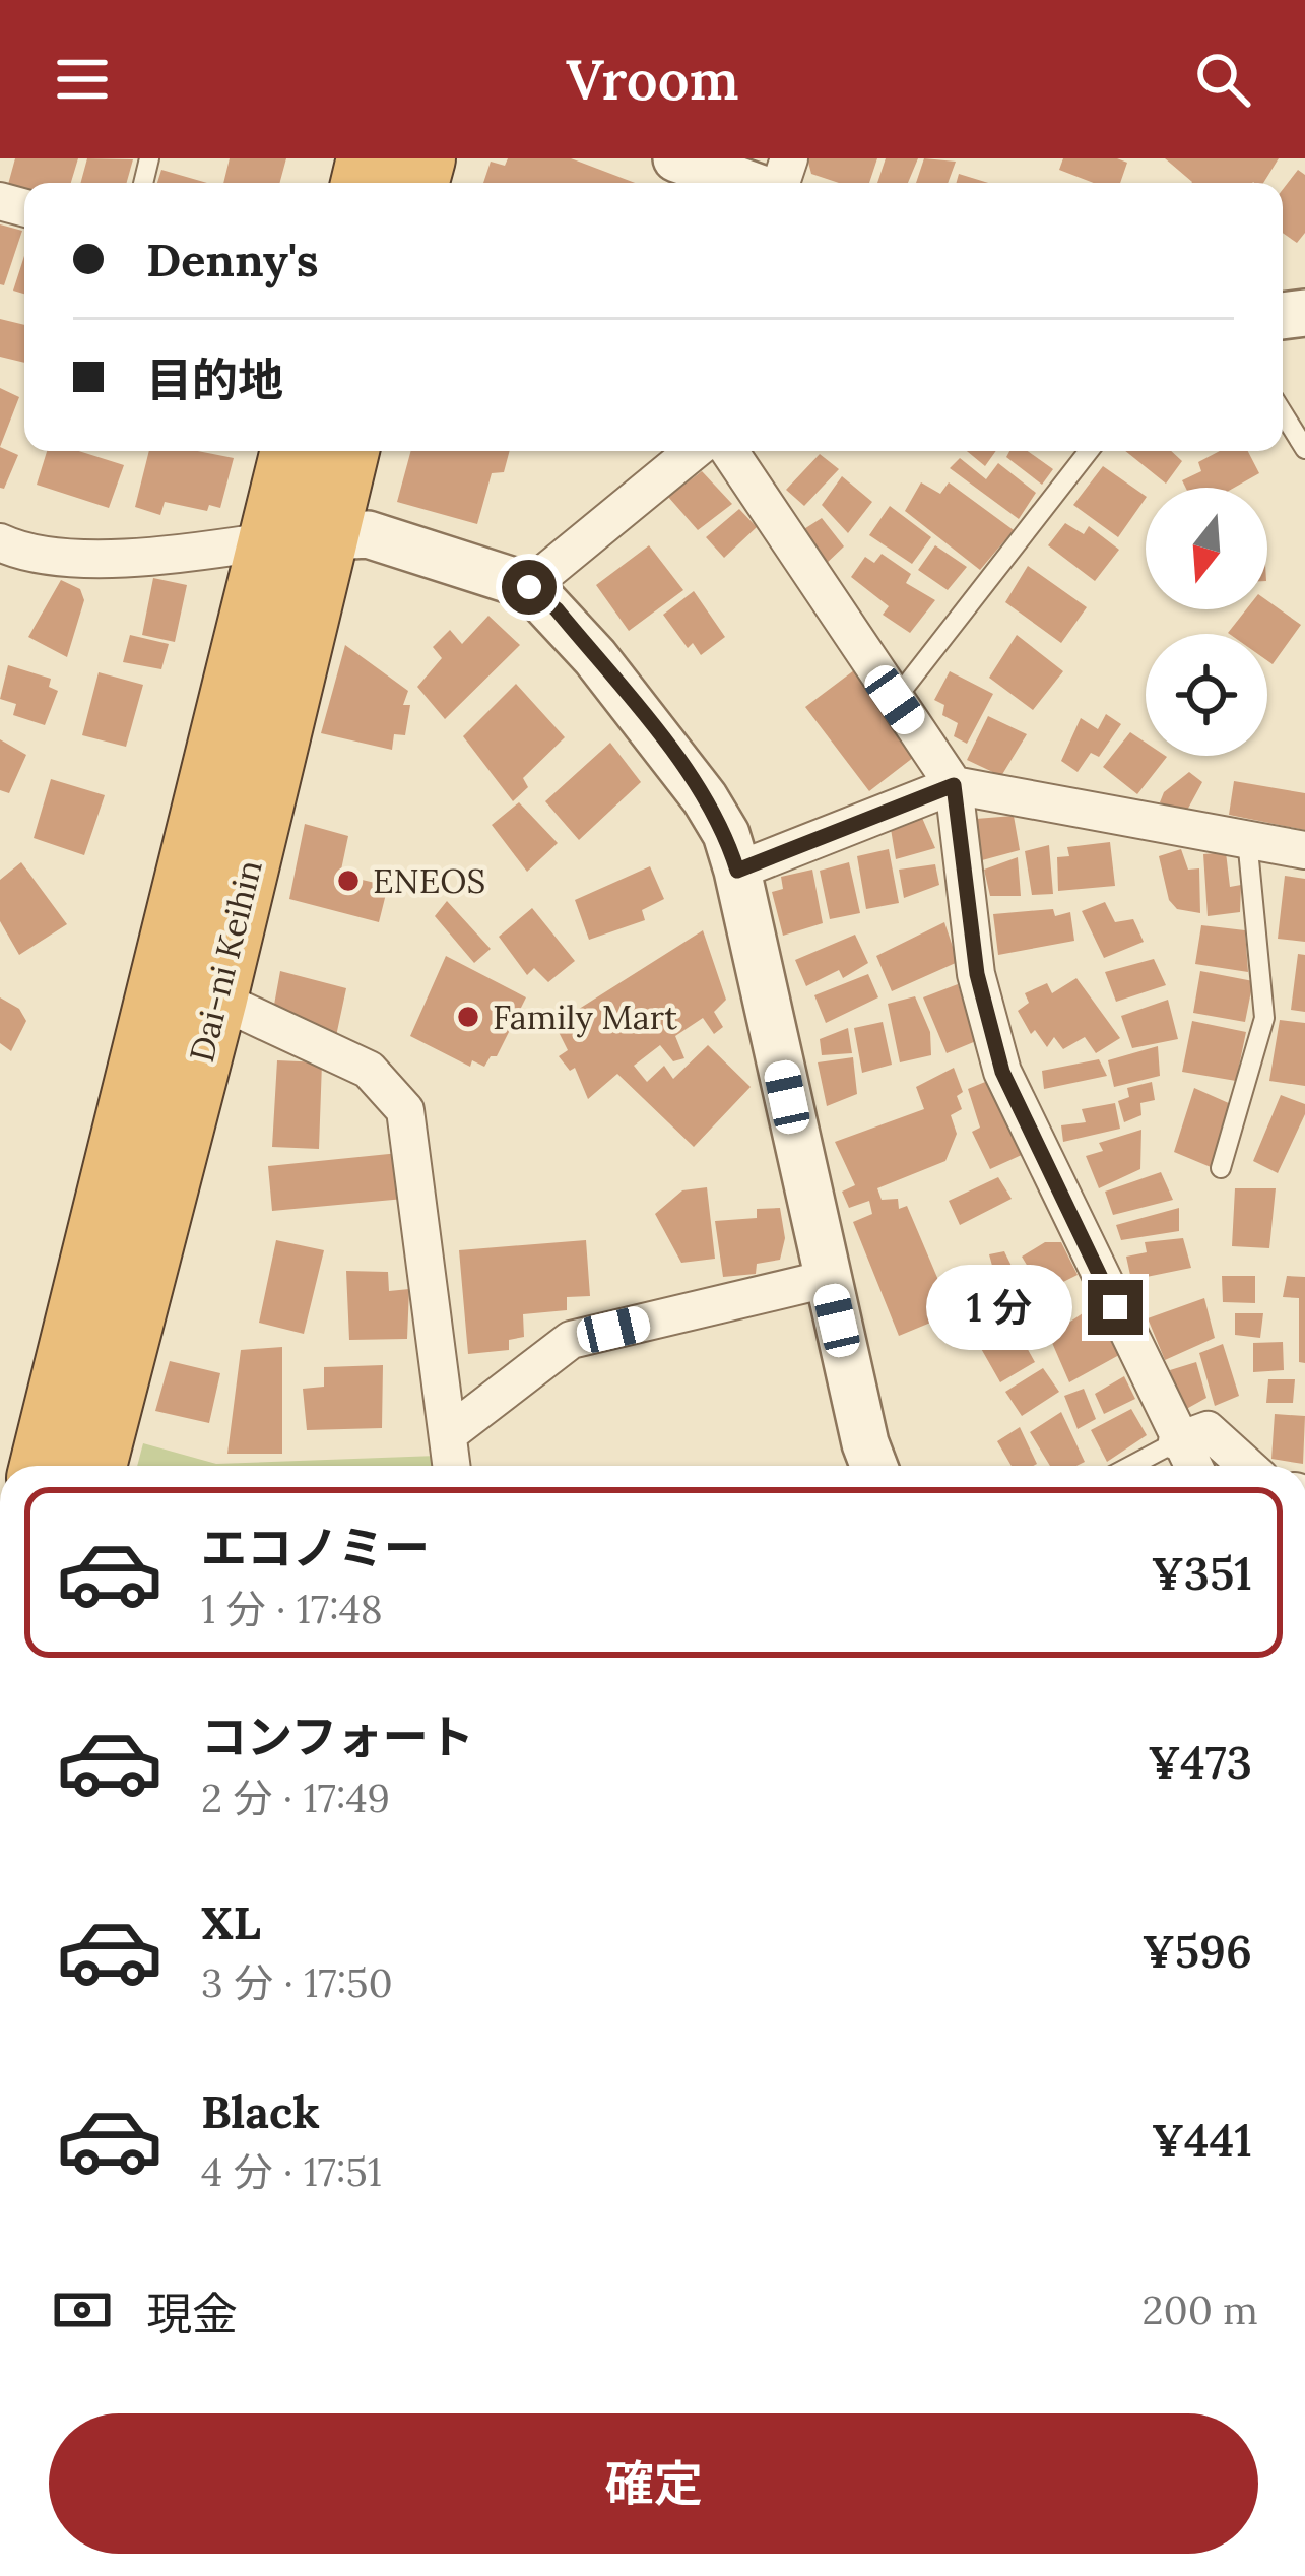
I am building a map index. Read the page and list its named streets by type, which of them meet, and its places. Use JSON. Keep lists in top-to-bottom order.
{
  "streets": {
    "highway": ["Dai-ni Keihin"]
  },
  "places": ["ENEOS", "Family Mart"],
  "north": "bottom",
  "page": {
    "header": "Vroom",
    "banner": ["Denny's", "目的地"],
    "bubble": "1 分",
    "list": [
      {
        "name": "エコノミー",
        "note": "1 分 · 17:48",
        "value": "¥351"
      },
      {
        "name": "コンフォート",
        "note": "2 分 · 17:49",
        "value": "¥473"
      },
      {
        "name": "XL",
        "note": "3 分 · 17:50",
        "value": "¥596"
      },
      {
        "name": "Black",
        "note": "4 分 · 17:51",
        "value": "¥441"
      }
    ],
    "pay": ["現金", "200 m"],
    "buttons": "確定"
  }
}
